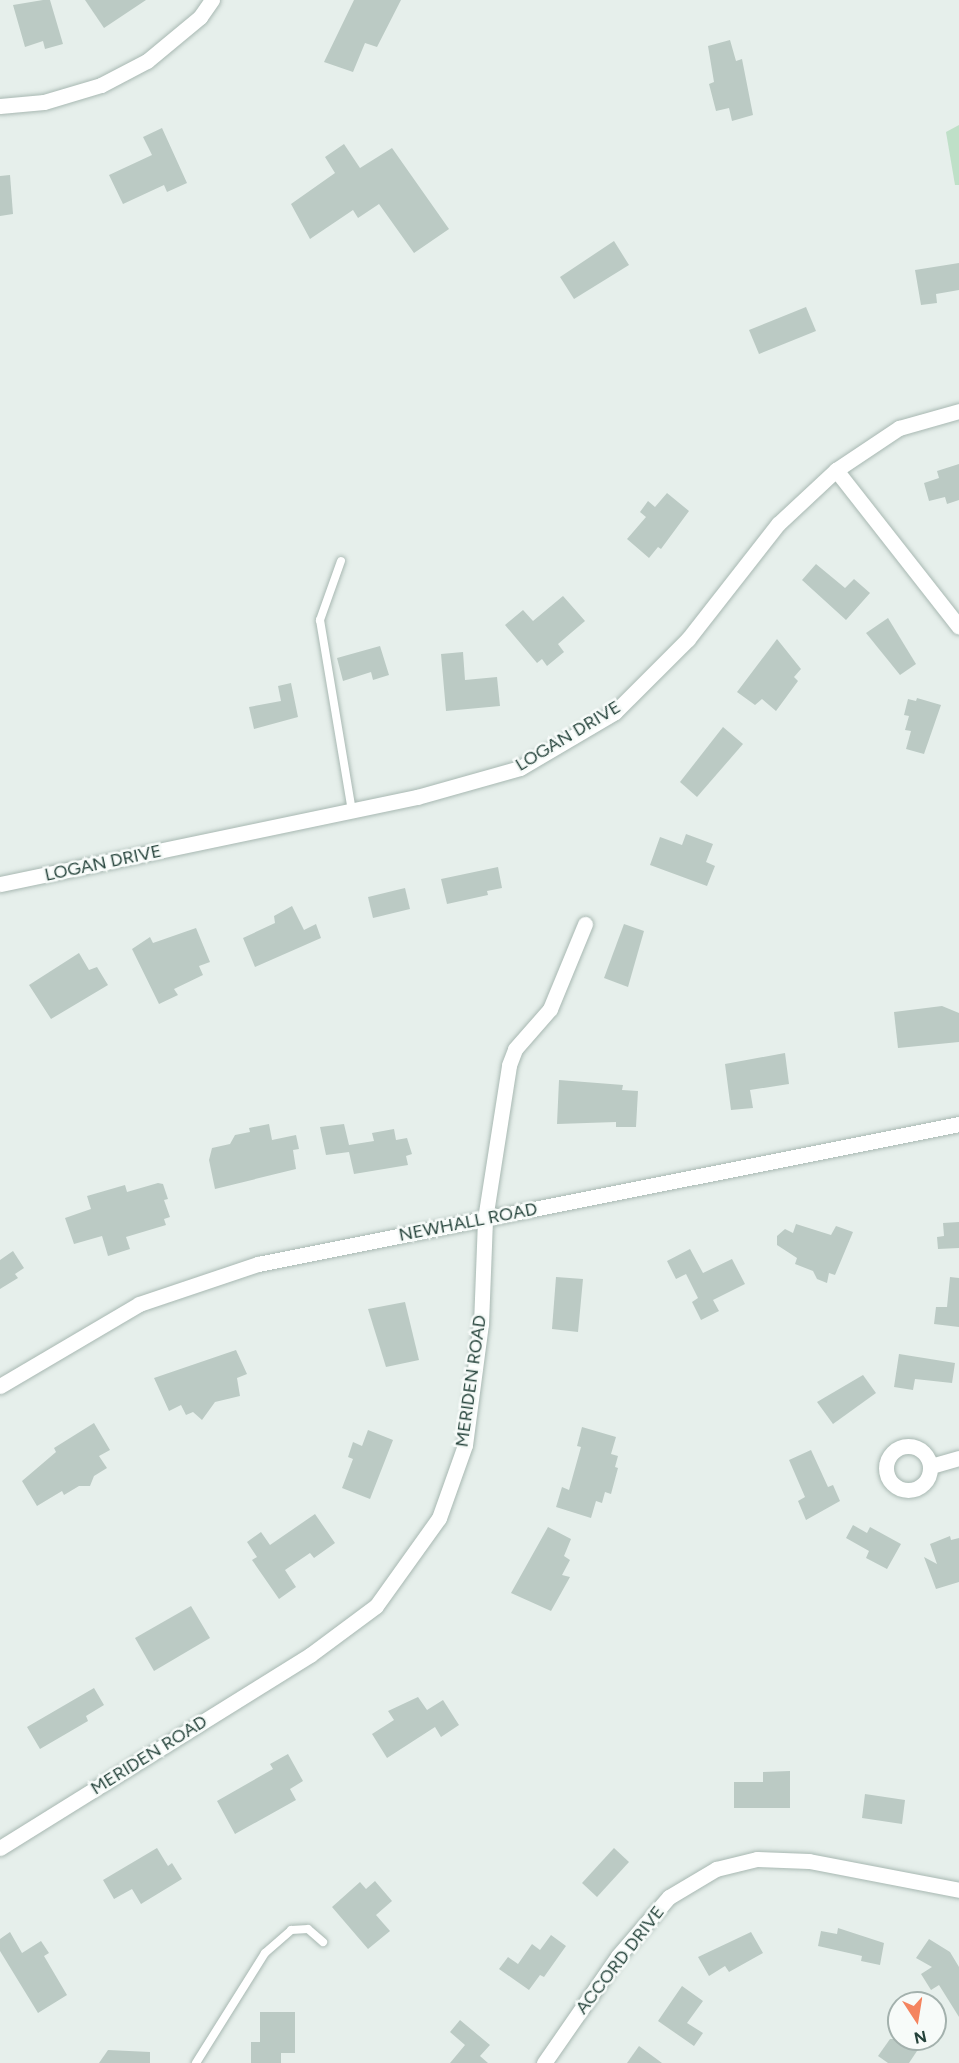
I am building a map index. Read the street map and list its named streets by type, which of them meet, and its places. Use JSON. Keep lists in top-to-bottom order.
{
  "streets": {
    "street": [
      "LOGAN DRIVE",
      "NEWHALL ROAD",
      "MERIDEN ROAD",
      "ACCORD DRIVE"
    ]
  },
  "crossings": [
    ["NEWHALL ROAD", "MERIDEN ROAD"]
  ],
  "north": "bottom"
}
